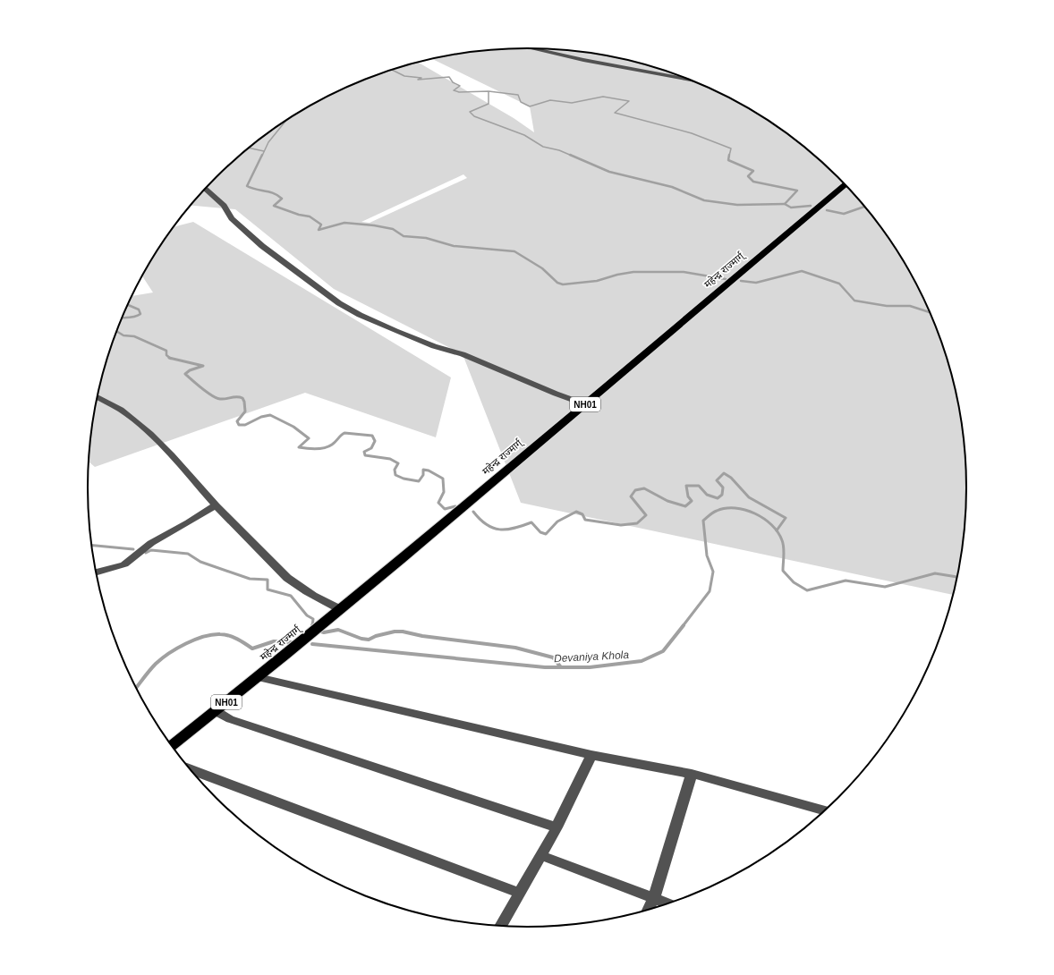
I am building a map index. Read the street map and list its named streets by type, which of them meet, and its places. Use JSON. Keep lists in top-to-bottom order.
{
  "streets": {
    "highway": ["महेन्द्र राज्मार्ग्", "NH01"]
  },
  "water": ["Devaniya Khola"]
}
